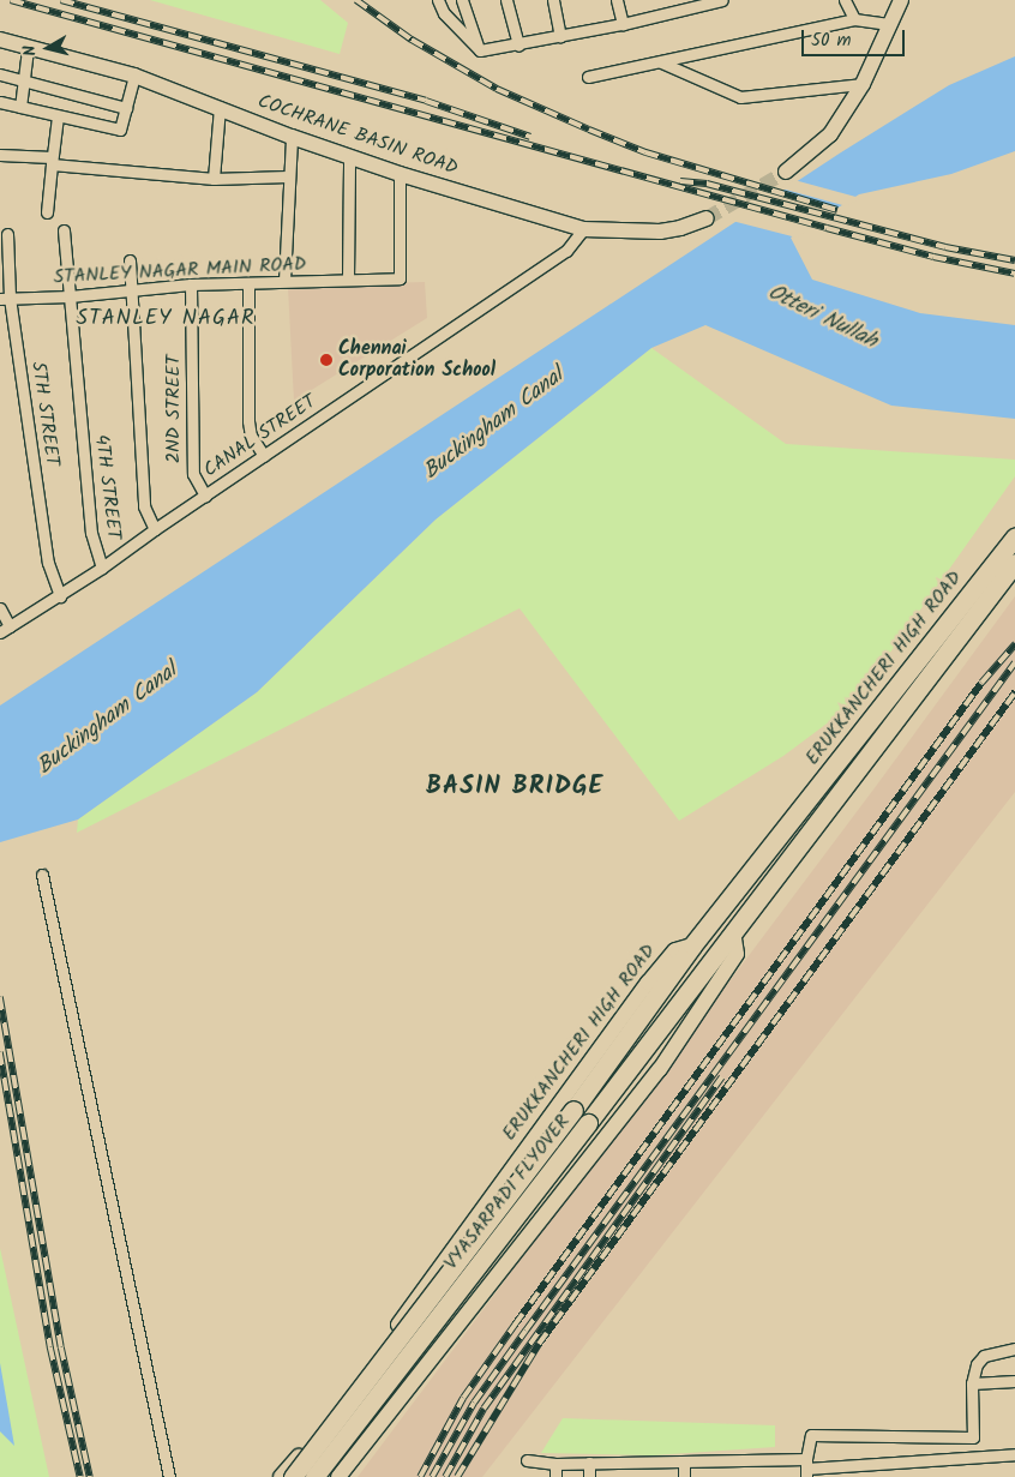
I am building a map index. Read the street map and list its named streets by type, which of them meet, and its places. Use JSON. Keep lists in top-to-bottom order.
{
  "streets": {
    "main road": ["ERUKKANCHERI HIGH ROAD", "VYASARPADI FLYOVER"],
    "street": [
      "COCHRANE BASIN ROAD",
      "STANLEY NAGAR MAIN ROAD",
      "2ND STREET",
      "5TH STREET",
      "CANAL STREET",
      "4TH STREET"
    ]
  },
  "crossings": [
    ["COCHRANE BASIN ROAD", "STANLEY NAGAR MAIN ROAD"],
    ["COCHRANE BASIN ROAD", "CANAL STREET"],
    ["STANLEY NAGAR MAIN ROAD", "2ND STREET"],
    ["STANLEY NAGAR MAIN ROAD", "5TH STREET"],
    ["STANLEY NAGAR MAIN ROAD", "4TH STREET"],
    ["2ND STREET", "CANAL STREET"],
    ["5TH STREET", "CANAL STREET"],
    ["CANAL STREET", "4TH STREET"],
    ["ERUKKANCHERI HIGH ROAD", "VYASARPADI FLYOVER"]
  ],
  "districts": ["STANLEY NAGAR", "BASIN BRIDGE"],
  "water": ["Otteri Nullah", "Buckingham Canal"],
  "places": ["Chennai Corporation School"],
  "scale_bar": "50 m",
  "north": "left"
}
